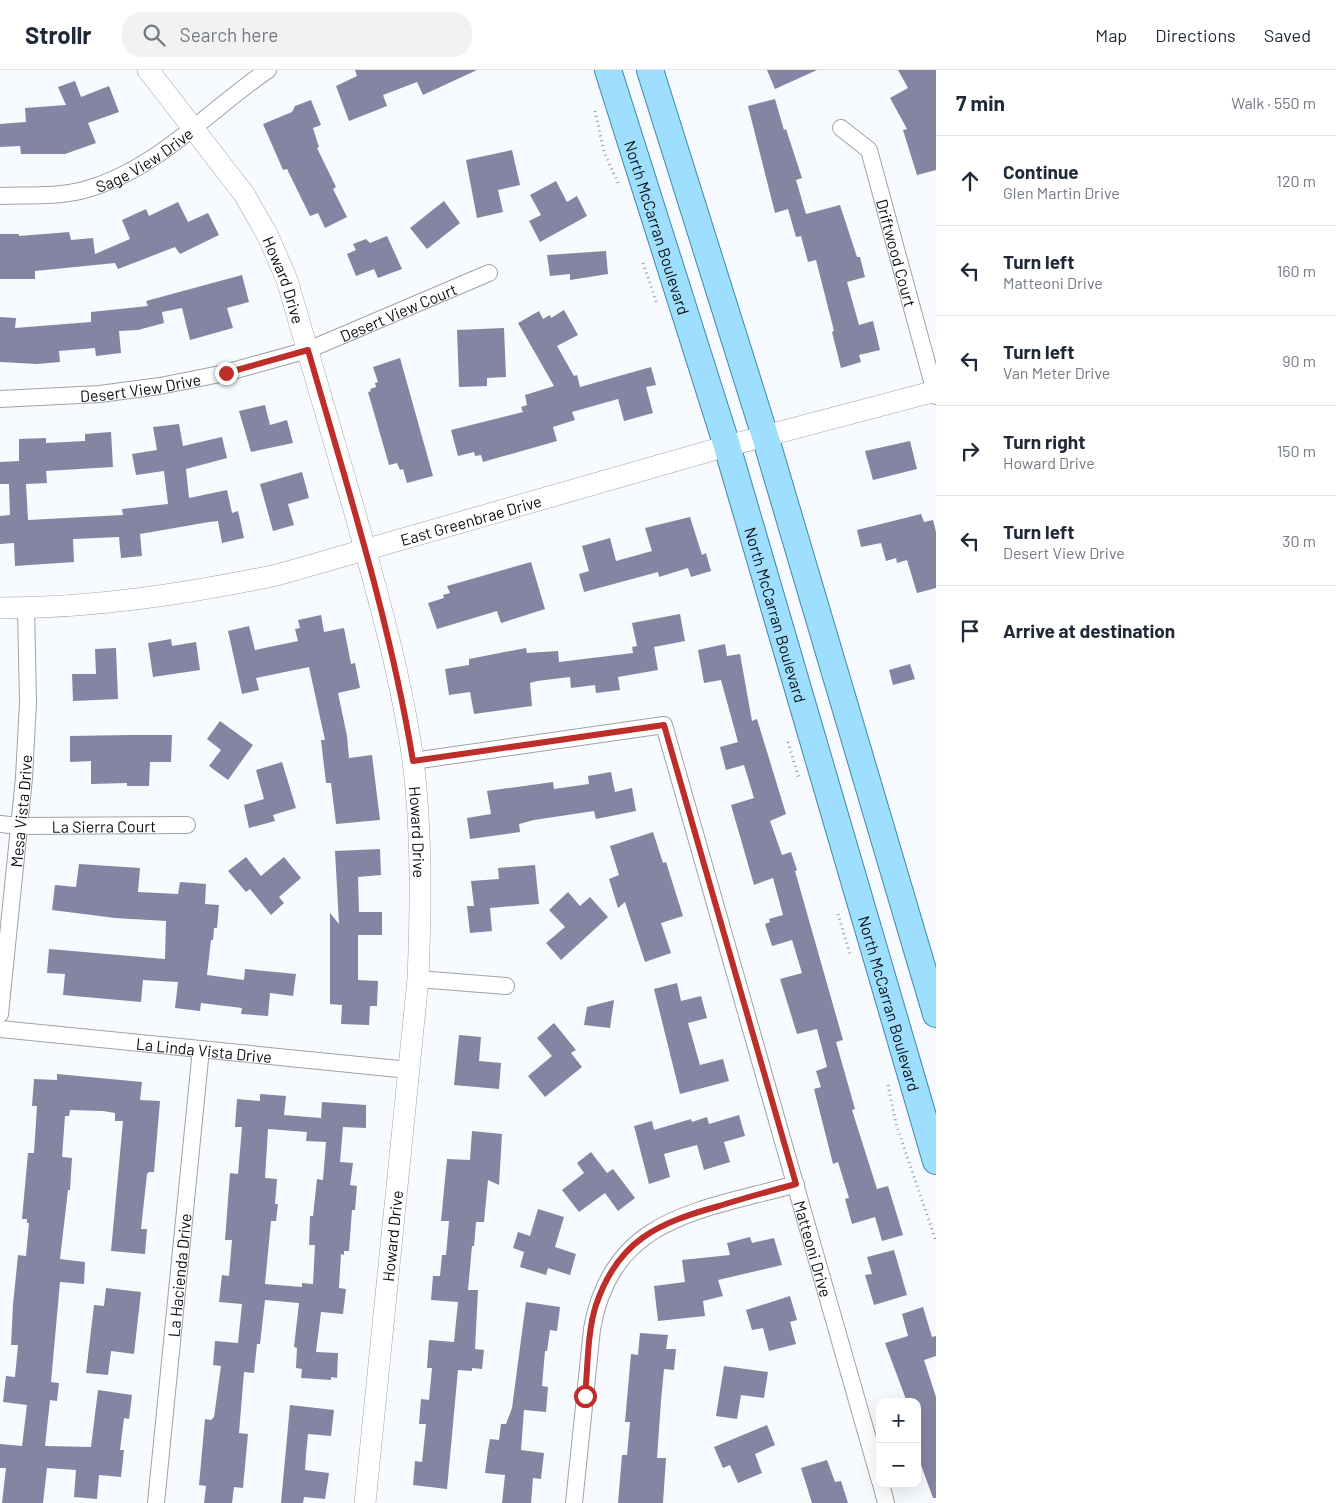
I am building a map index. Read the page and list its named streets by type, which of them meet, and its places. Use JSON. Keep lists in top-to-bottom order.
{
  "streets": {
    "main road": ["North McCarran Boulevard"],
    "street": [
      "Sage View Drive",
      "Driftwood Court",
      "Howard Drive",
      "Desert View Court",
      "Desert View Drive",
      "East Greenbrae Drive",
      "Mesa Vista Drive",
      "La Sierra Court",
      "La Linda Vista Drive",
      "Matteoni Drive",
      "La Hacienda Drive"
    ]
  },
  "crossings": [
    ["Sage View Drive", "Howard Drive"],
    ["North McCarran Boulevard", "East Greenbrae Drive"],
    ["Driftwood Court", "East Greenbrae Drive"],
    ["Howard Drive", "Desert View Court"],
    ["Howard Drive", "Desert View Drive"],
    ["Howard Drive", "East Greenbrae Drive"],
    ["Howard Drive", "La Linda Vista Drive"],
    ["Howard Drive", "Matteoni Drive"],
    ["Desert View Court", "Desert View Drive"],
    ["East Greenbrae Drive", "Mesa Vista Drive"],
    ["Mesa Vista Drive", "La Sierra Court"],
    ["La Linda Vista Drive", "La Hacienda Drive"]
  ],
  "page": {
    "header": "Strollr",
    "search": "Search here",
    "nav": ["Map", "Directions", "Saved"],
    "heading": ["7 min", "Walk · 550 m"],
    "list": [
      ["Continue", "Glen Martin Drive", "120 m"],
      ["Turn left", "Matteoni Drive", "160 m"],
      ["Turn left", "Van Meter Drive", "90 m"],
      ["Turn right", "Howard Drive", "150 m"],
      ["Turn left", "Desert View Drive", "30 m"],
      "Arrive at destination"
    ],
    "map_buttons": ["+", "−"]
  }
}
